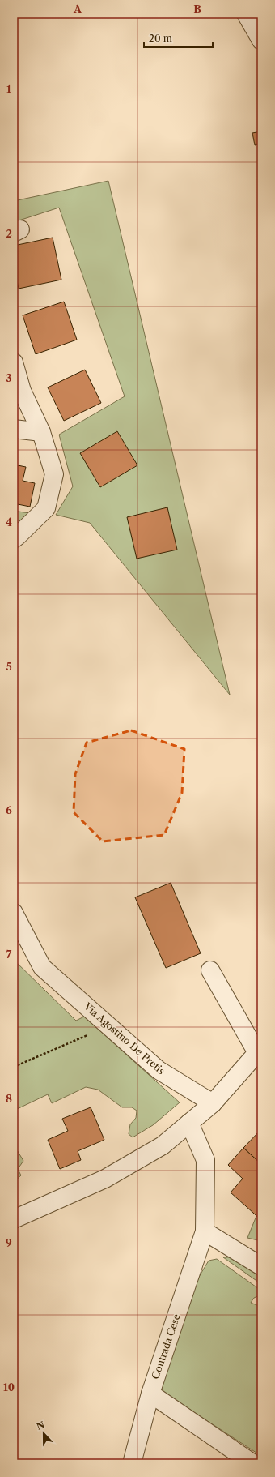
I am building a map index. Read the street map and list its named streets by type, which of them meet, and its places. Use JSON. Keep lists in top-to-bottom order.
{
  "streets": {
    "street": ["Via Agostino De Pretis", "Contrada Cese"]
  },
  "scale_bar": "20 m",
  "north": "top",
  "grid": {
    "columns": ["A", "B"],
    "rows": [
      "1",
      "2",
      "3",
      "4",
      "5",
      "6",
      "7",
      "8",
      "9",
      "10"
    ]
  }
}
